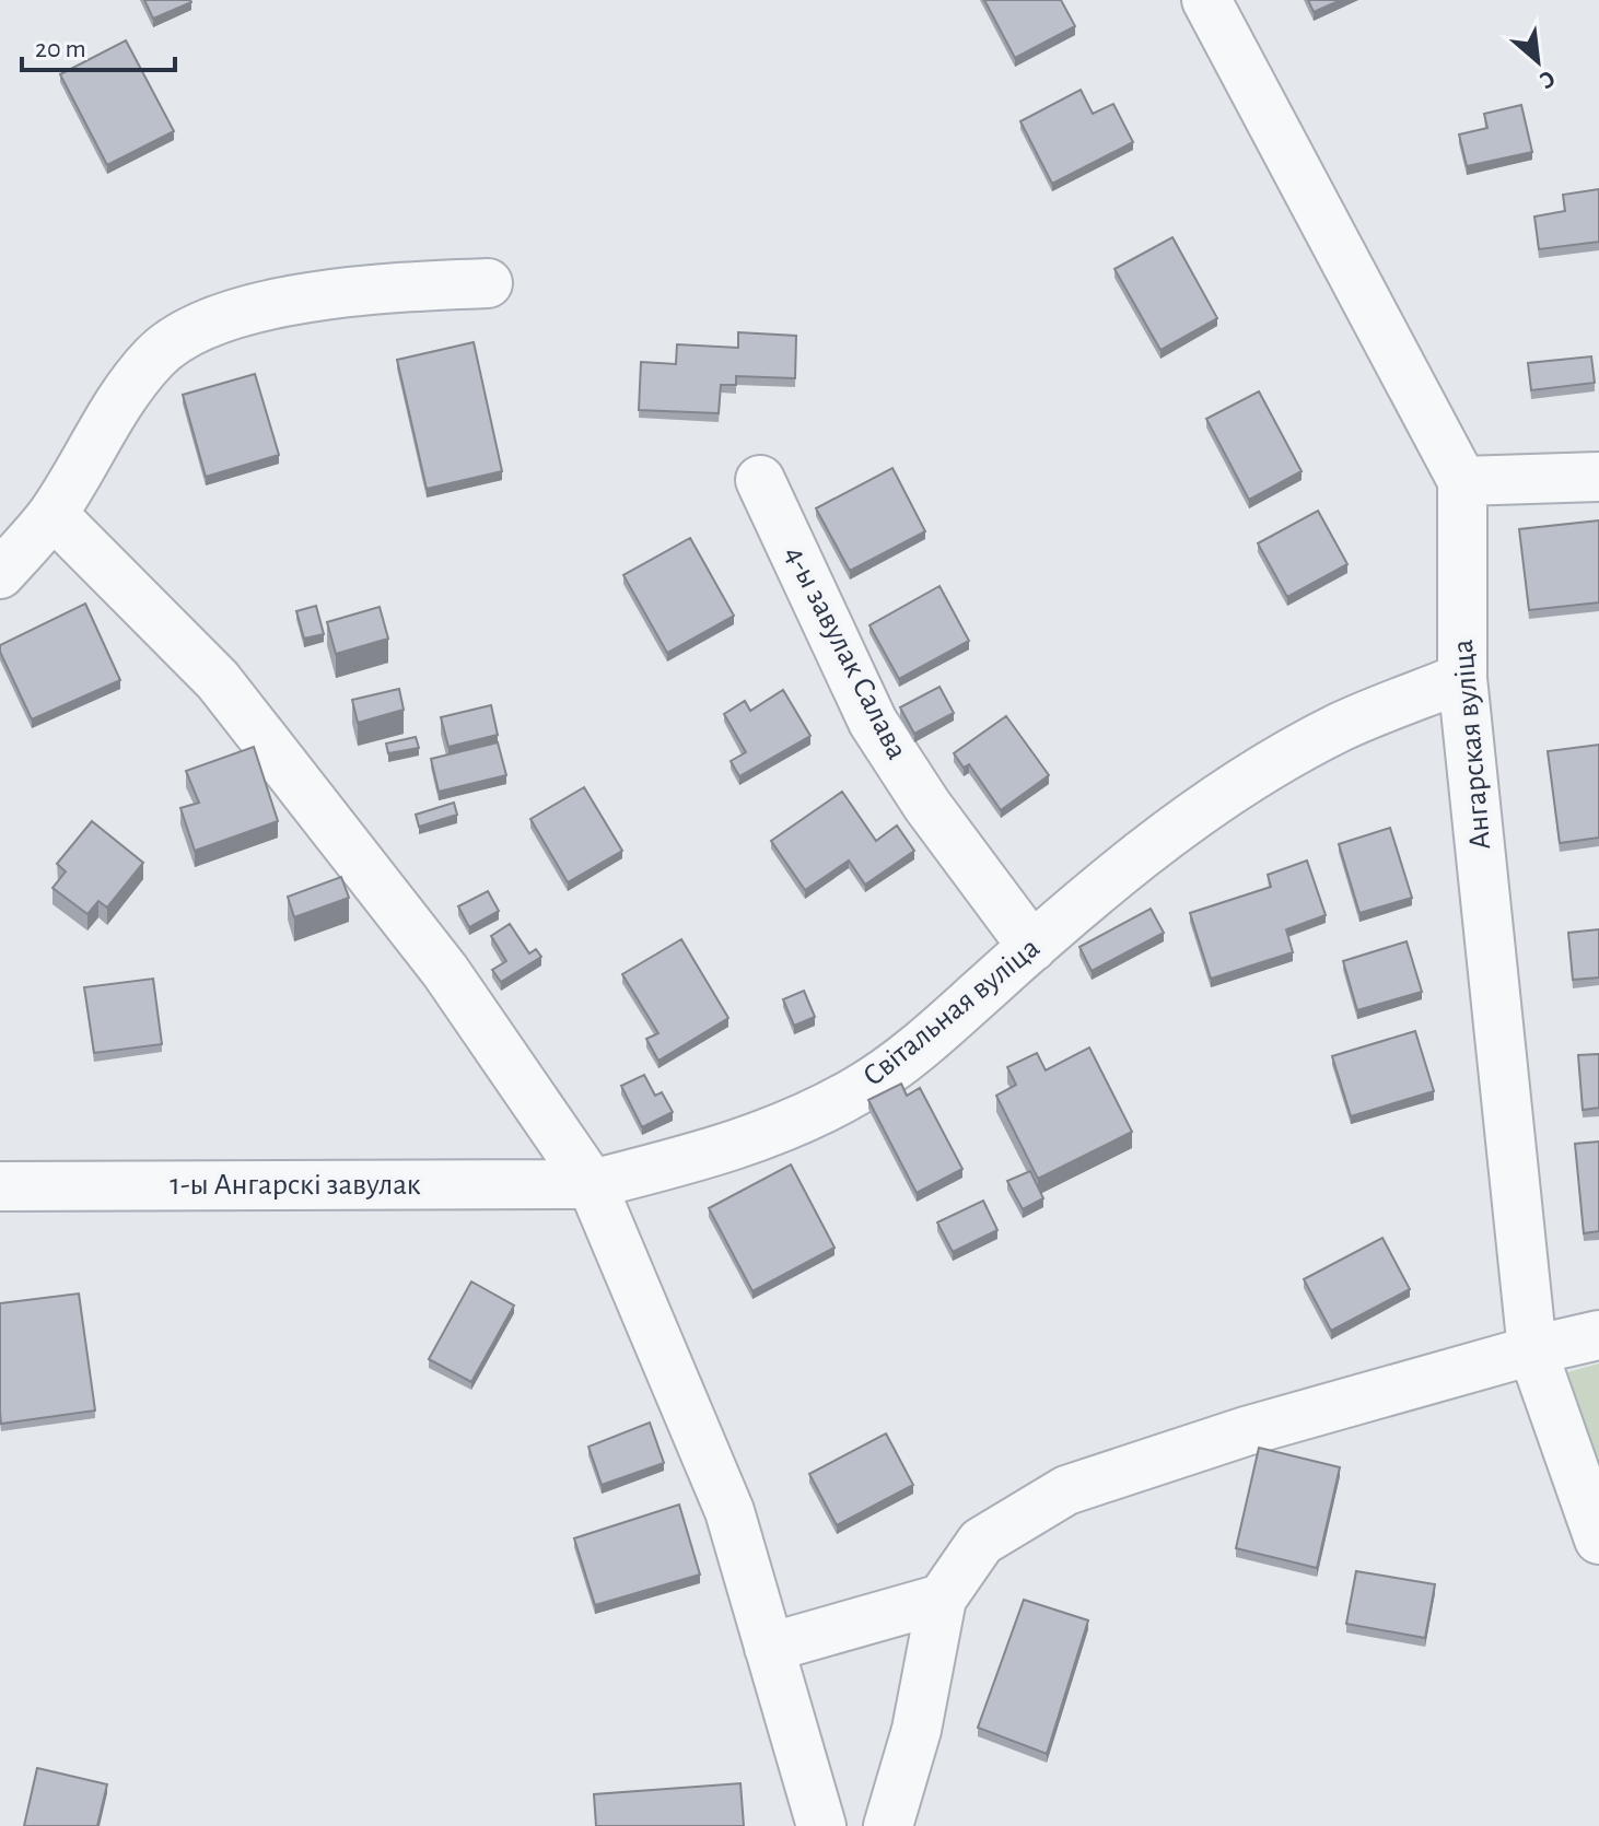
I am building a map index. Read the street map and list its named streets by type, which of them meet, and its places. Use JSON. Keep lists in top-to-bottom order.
{
  "streets": {
    "street": [
      "4-ы завулак Салава",
      "Ангарская вуліца",
      "Світальная вуліца",
      "1-ы Ангарскі завулак"
    ]
  },
  "crossings": [
    ["4-ы завулак Салава", "Світальная вуліца"],
    ["Ангарская вуліца", "Світальная вуліца"],
    ["Світальная вуліца", "1-ы Ангарскі завулак"]
  ],
  "scale_bar": "20 m",
  "north": "bottom right"
}
